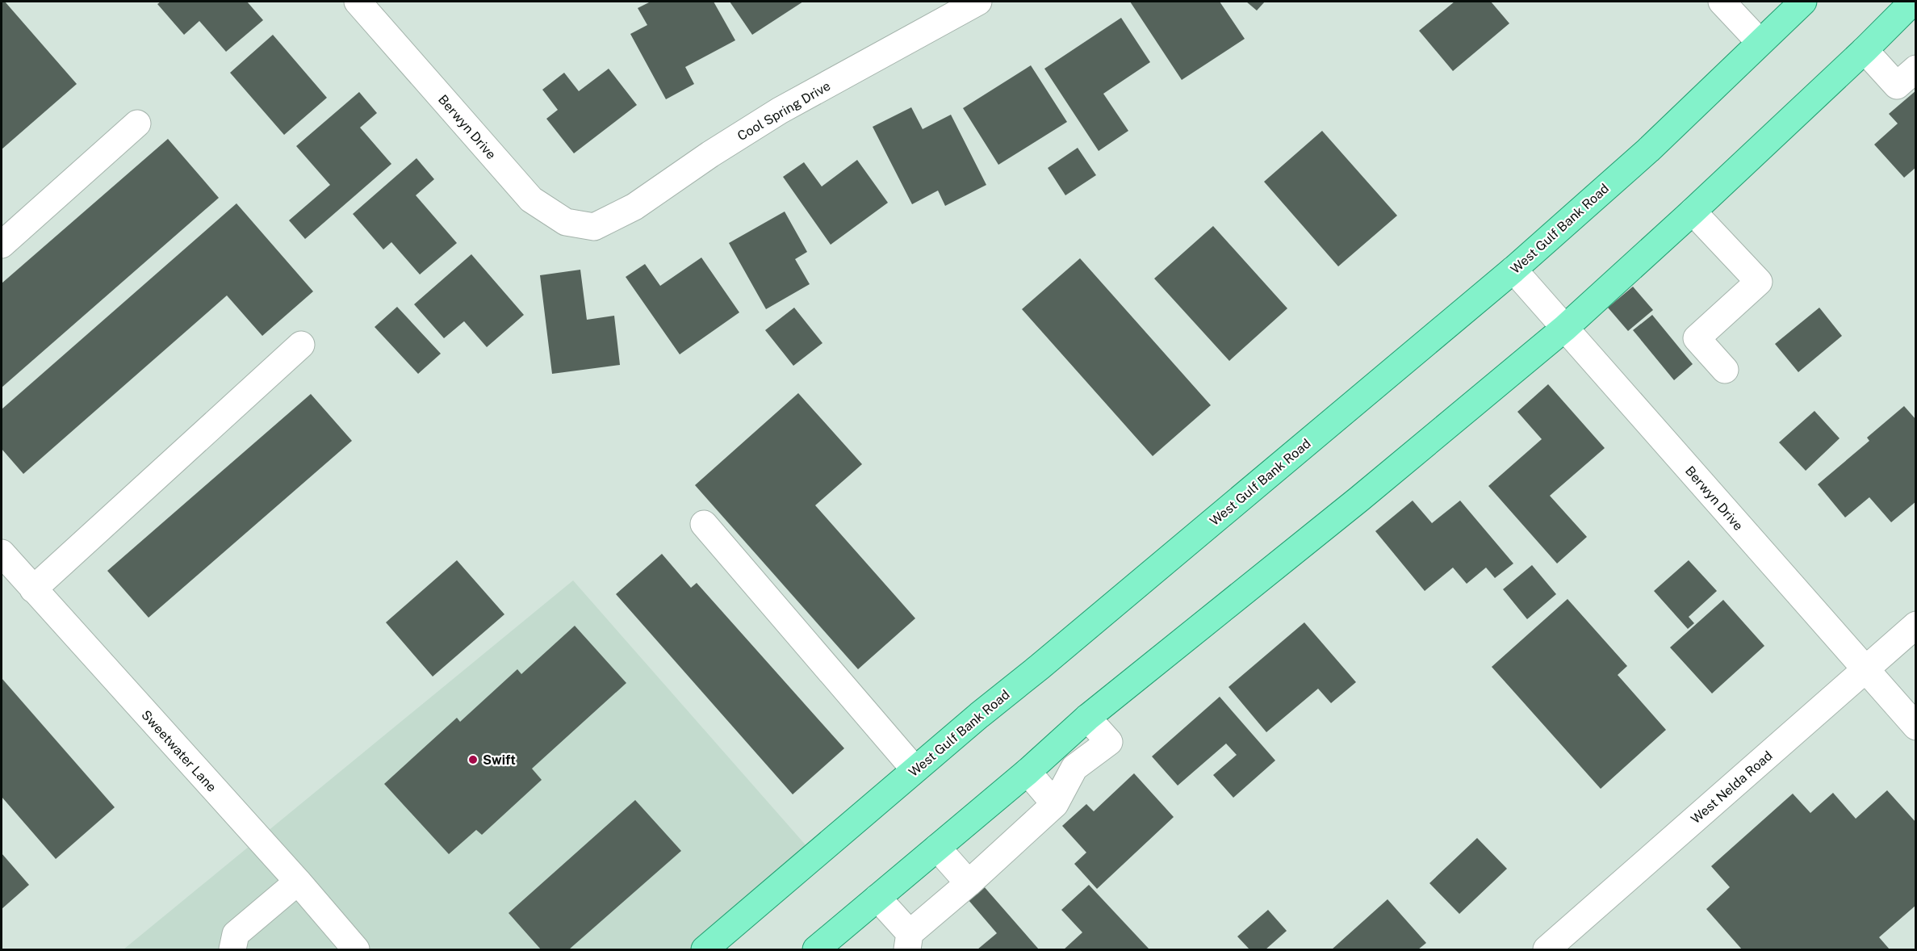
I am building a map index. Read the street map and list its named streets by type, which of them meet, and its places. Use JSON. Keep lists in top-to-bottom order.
{
  "streets": {
    "main road": ["West Gulf Bank Road"],
    "street": [
      "Cool Spring Drive",
      "Berwyn Drive",
      "Sweetwater Lane",
      "West Nelda Road"
    ]
  },
  "crossings": [
    ["Cool Spring Drive", "Berwyn Drive"],
    ["Berwyn Drive", "West Gulf Bank Road"],
    ["Berwyn Drive", "West Nelda Road"]
  ],
  "places": ["Swift"]
}
